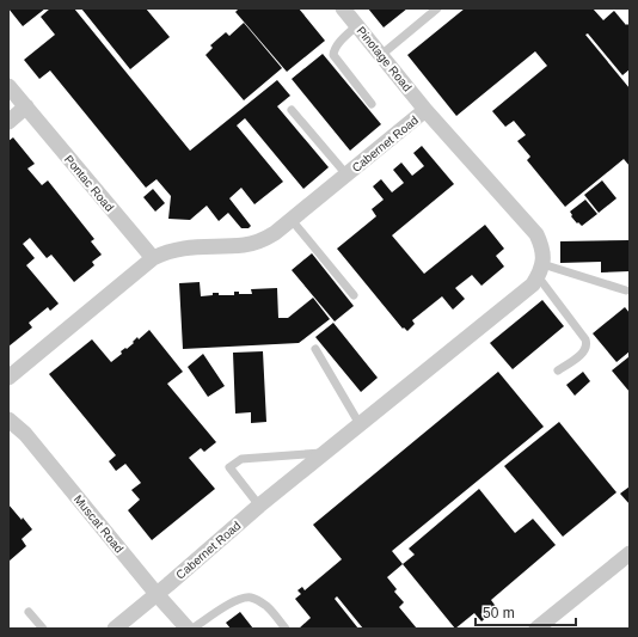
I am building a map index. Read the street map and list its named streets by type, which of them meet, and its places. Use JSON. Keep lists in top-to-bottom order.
{
  "streets": {
    "street": [
      "Pinotage Road",
      "Cabernet Road",
      "Pontac Road",
      "Muscat Road"
    ]
  },
  "crossings": [
    ["Pinotage Road", "Cabernet Road"],
    ["Cabernet Road", "Pontac Road"],
    ["Cabernet Road", "Muscat Road"]
  ],
  "scale_bar": "50 m"
}
